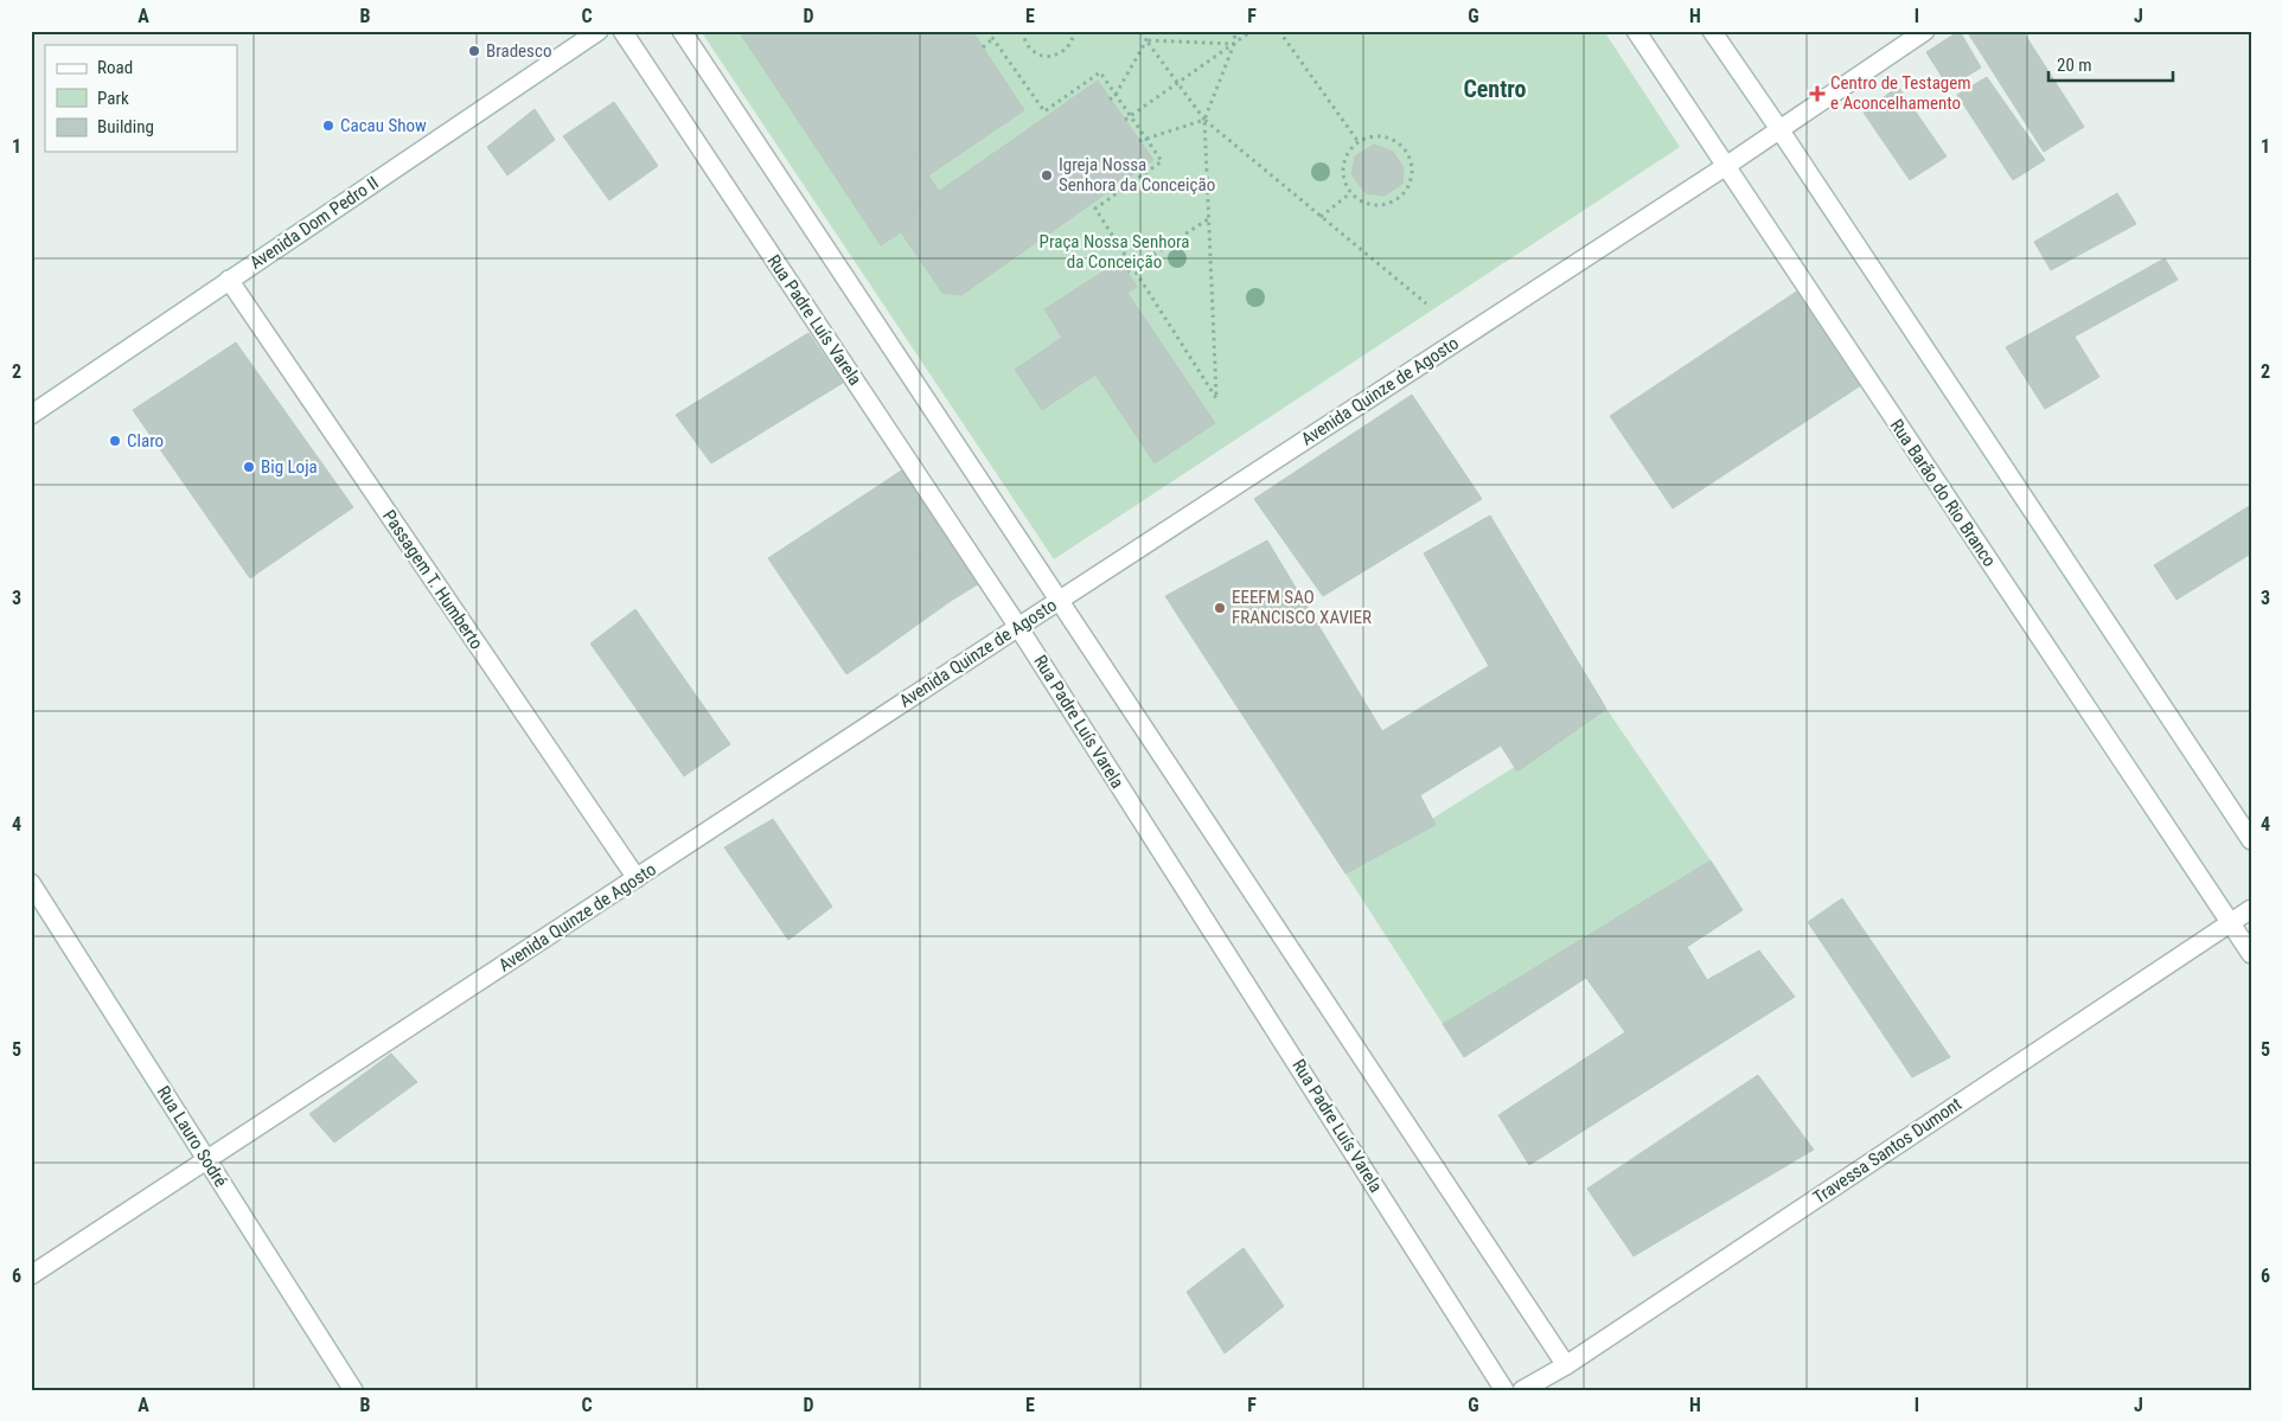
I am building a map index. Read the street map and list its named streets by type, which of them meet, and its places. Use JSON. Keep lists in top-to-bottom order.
{
  "streets": {
    "street": [
      "Avenida Dom Pedro II",
      "Rua Padre Luís Varela",
      "Avenida Quinze de Agosto",
      "Rua Barão do Rio Branco",
      "Passagem T. Humberto",
      "Rua Lauro Sodré",
      "Travessa Santos Dumont"
    ]
  },
  "crossings": [
    ["Avenida Dom Pedro II", "Passagem T. Humberto"],
    ["Rua Padre Luís Varela", "Avenida Quinze de Agosto"],
    ["Avenida Quinze de Agosto", "Rua Barão do Rio Branco"],
    ["Avenida Quinze de Agosto", "Passagem T. Humberto"],
    ["Avenida Quinze de Agosto", "Rua Lauro Sodré"],
    ["Rua Barão do Rio Branco", "Travessa Santos Dumont"]
  ],
  "districts": ["Centro"],
  "parks": ["Praça Nossa Senhora da Conceição"],
  "places": {
    "other": [
      "Bradesco",
      "Cacau Show",
      "Igreja Nossa Senhora da Conceição",
      "Claro",
      "Big Loja",
      "EEEFM SAO FRANCISCO XAVIER"
    ],
    "health": ["Centro de Testagem e Aconcelhamento"]
  },
  "legend": ["Road", "Park", "Building"],
  "scale_bar": "20 m",
  "grid": {
    "columns": [
      "A",
      "B",
      "C",
      "D",
      "E",
      "F",
      "G",
      "H",
      "I",
      "J"
    ],
    "rows": [
      "1",
      "2",
      "3",
      "4",
      "5",
      "6"
    ]
  }
}
